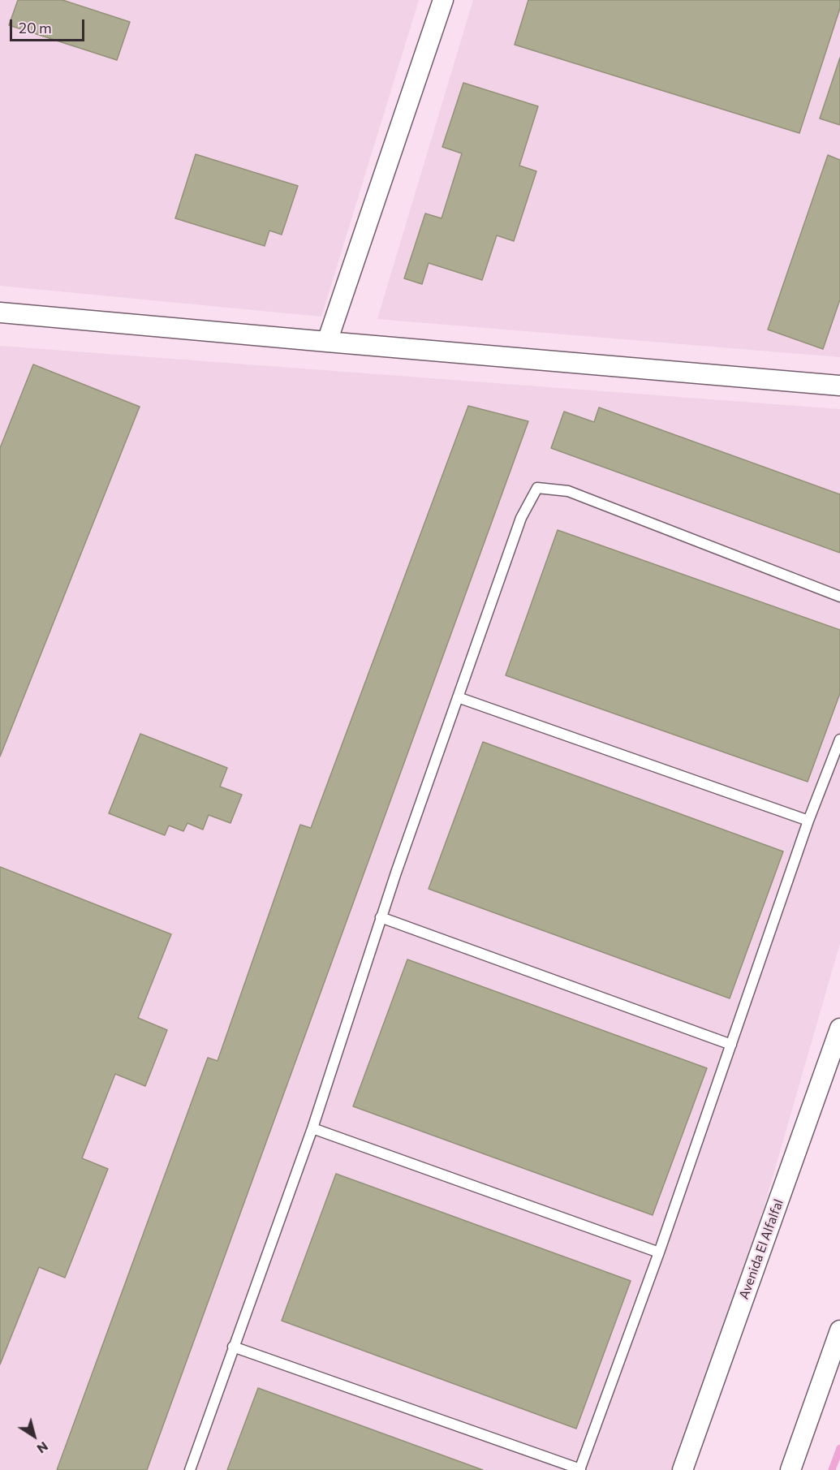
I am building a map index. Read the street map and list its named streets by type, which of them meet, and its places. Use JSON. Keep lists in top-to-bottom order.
{
  "streets": {
    "street": ["Avenida El Alfalfal"]
  },
  "scale_bar": "20 m",
  "north": "bottom right"
}
